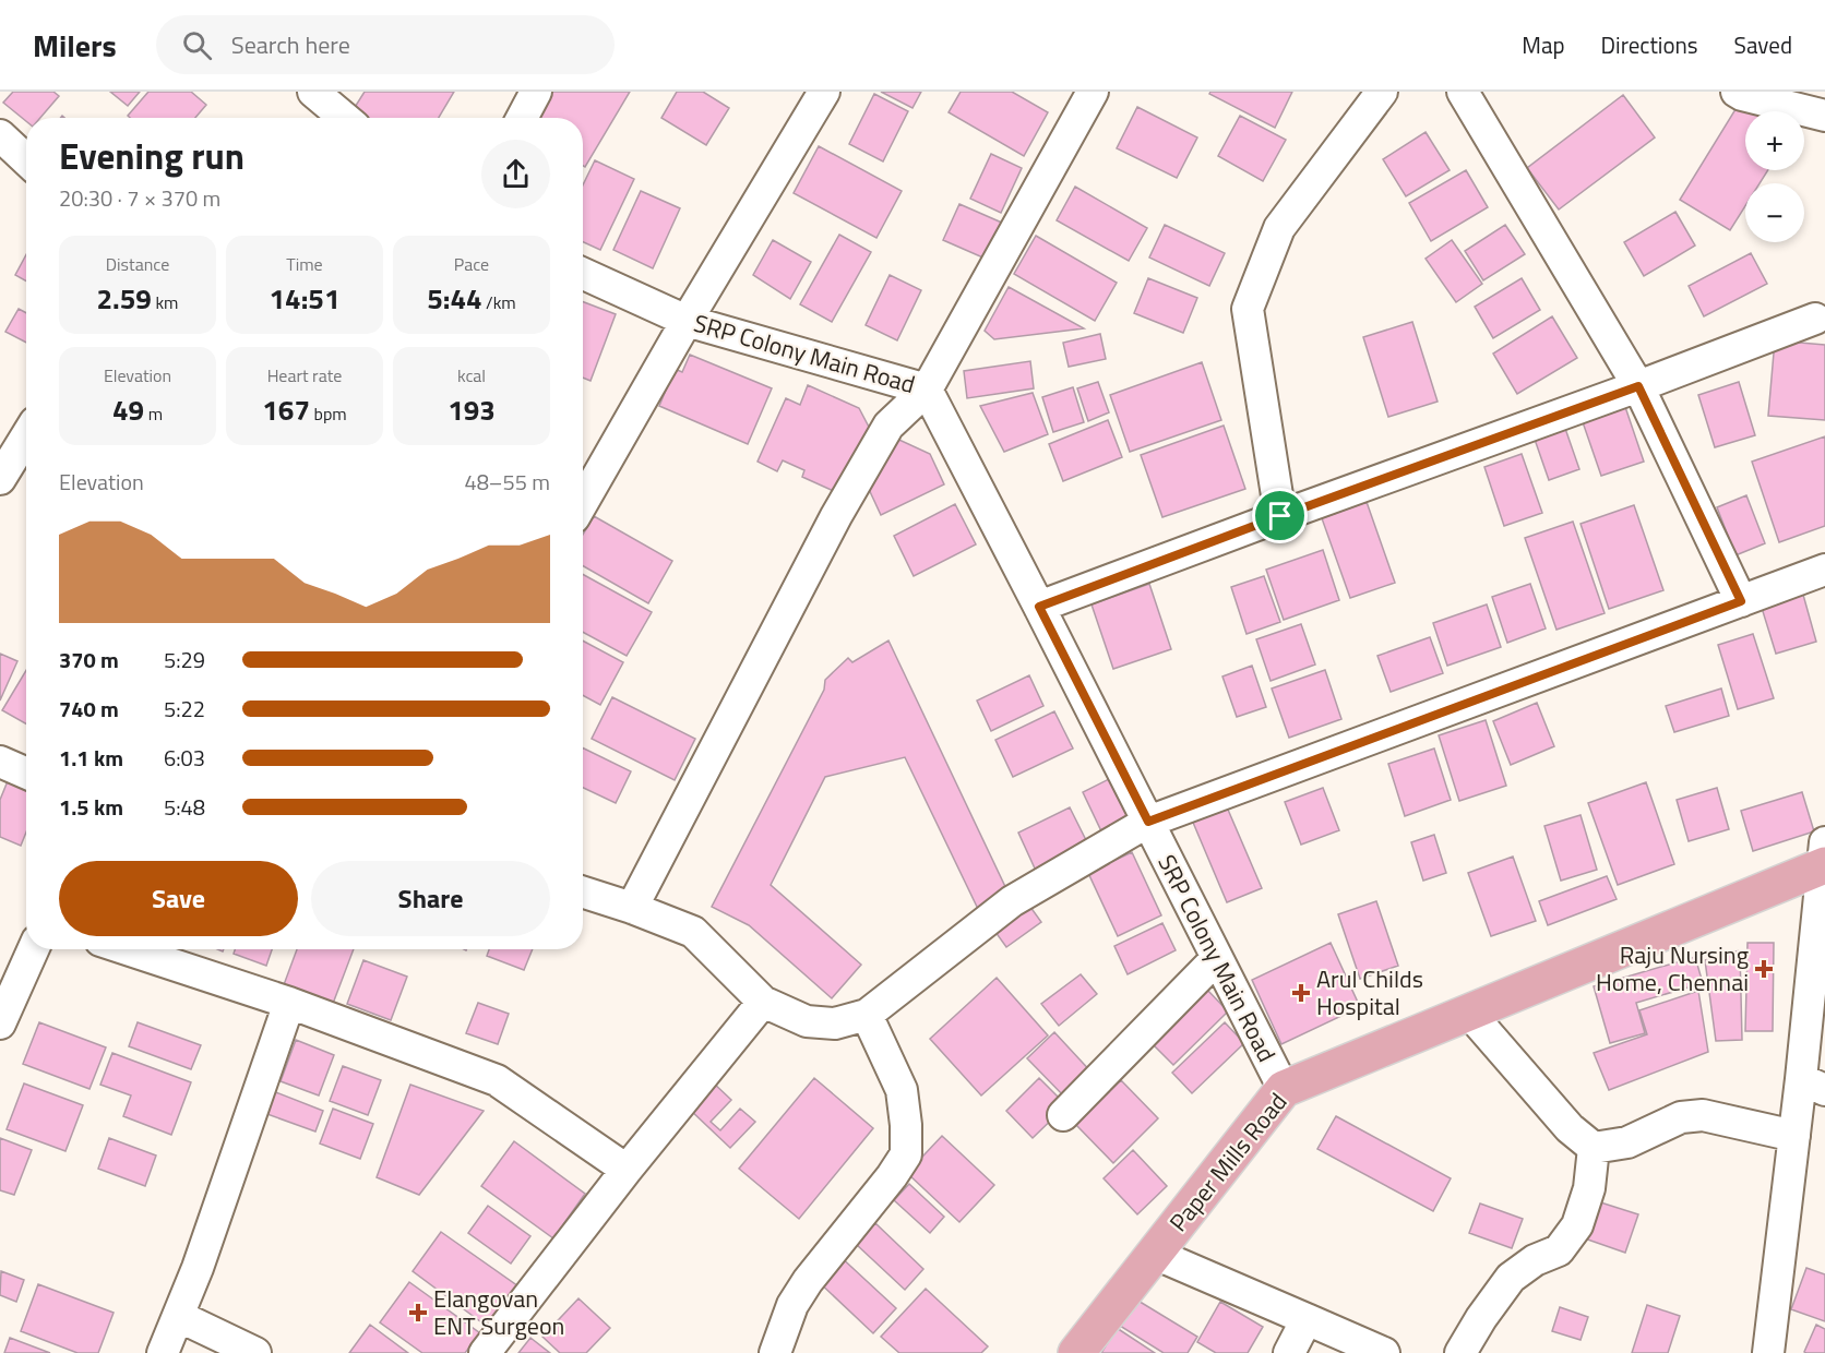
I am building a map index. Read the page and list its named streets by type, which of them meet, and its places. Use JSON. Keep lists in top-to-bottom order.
{
  "streets": {
    "main road": ["Paper Mills Road"],
    "street": ["SRP Colony Main Road"]
  },
  "crossings": [
    ["SRP Colony Main Road", "Paper Mills Road"]
  ],
  "places": {
    "health": ["Raju Nursing Home, Chennai", "Arul Childs Hospital", "Elangovan ENT Surgeon"]
  },
  "page": {
    "header": "Milers",
    "search": "Search here",
    "nav": ["Map", "Directions", "Saved"],
    "map_buttons": ["+", "−"],
    "heading": ["Evening run", "20:30 · 7 × 370 m"],
    "stats": [
      ["Distance", "2.59 km"],
      ["Time", "14:51"],
      ["Pace", "5:44 /km"],
      ["Elevation", "49 m"],
      ["Heart rate", "167 bpm"],
      ["kcal", "193"]
    ],
    "chart": ["Elevation", "48–55 m"],
    "list": [
      {
        "name": "370 m",
        "note": "5:29"
      },
      {
        "name": "740 m",
        "note": "5:22"
      },
      {
        "name": "1.1 km",
        "note": "6:03"
      },
      {
        "name": "1.5 km",
        "note": "5:48"
      }
    ],
    "buttons": ["Save", "Share"]
  }
}
